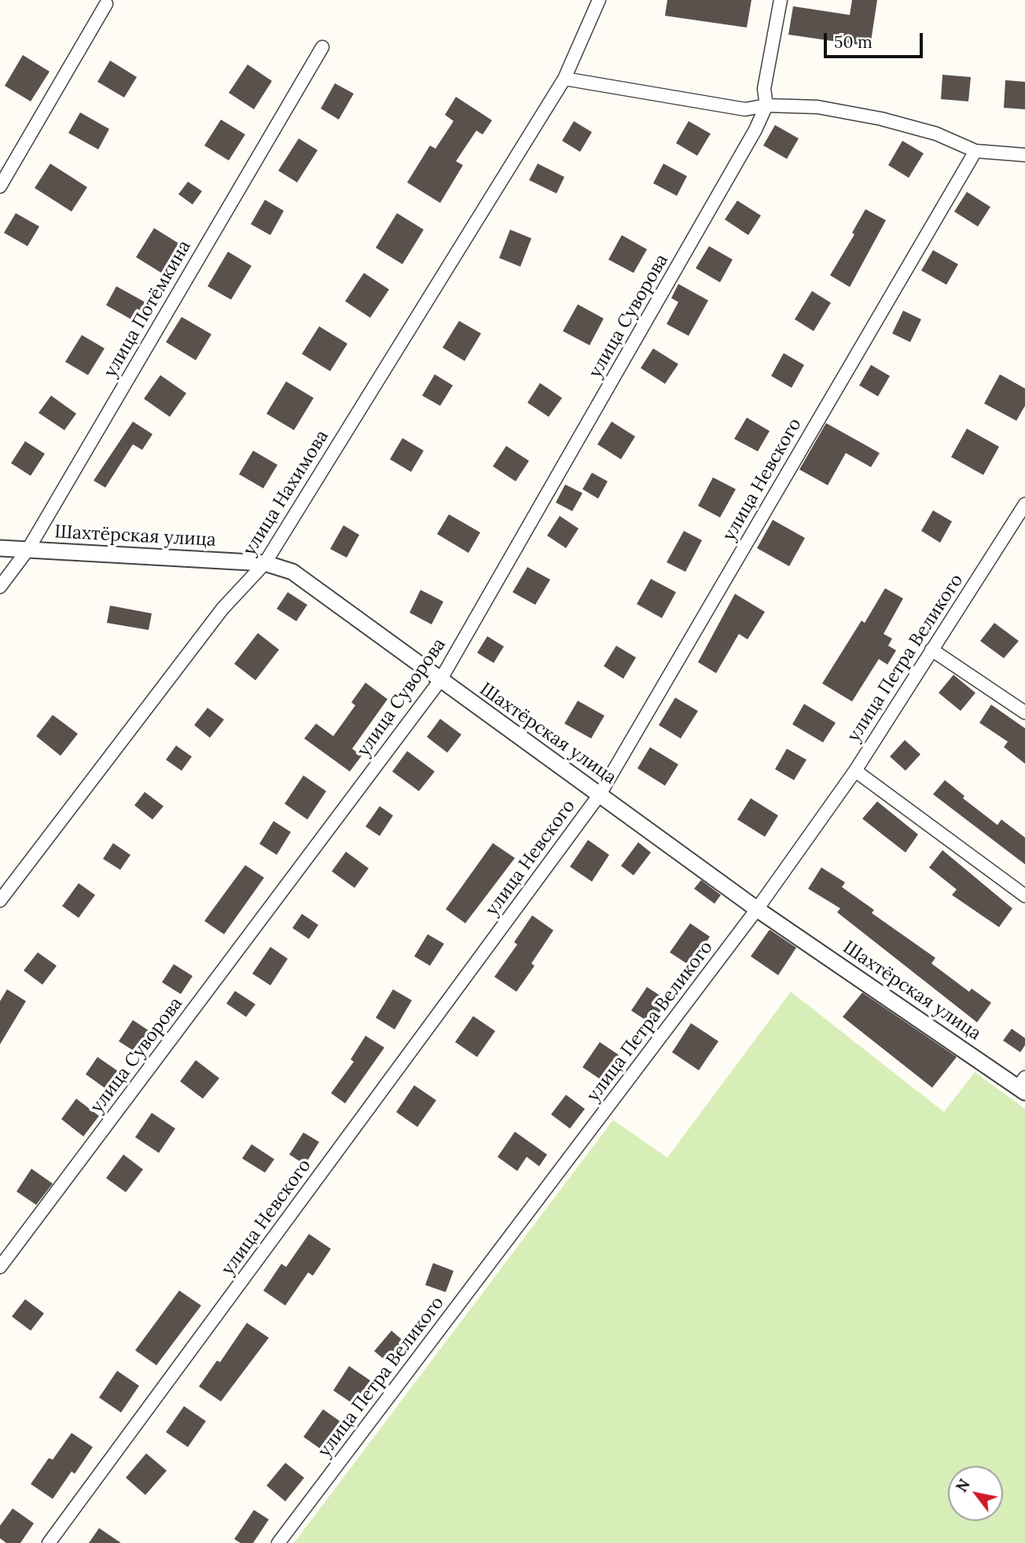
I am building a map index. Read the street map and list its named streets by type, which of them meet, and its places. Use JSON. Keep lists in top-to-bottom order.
{
  "streets": {
    "street": [
      "улица Потёмкина",
      "улица Суворова",
      "улица Невского",
      "улица Нахимова",
      "Шахтёрская улица",
      "улица Петра Великого"
    ]
  },
  "crossings": [
    ["улица Потёмкина", "Шахтёрская улица"],
    ["улица Суворова", "Шахтёрская улица"],
    ["улица Невского", "Шахтёрская улица"],
    ["улица Нахимова", "Шахтёрская улица"],
    ["Шахтёрская улица", "улица Петра Великого"]
  ],
  "scale_bar": "50 m",
  "north": "top left"
}
